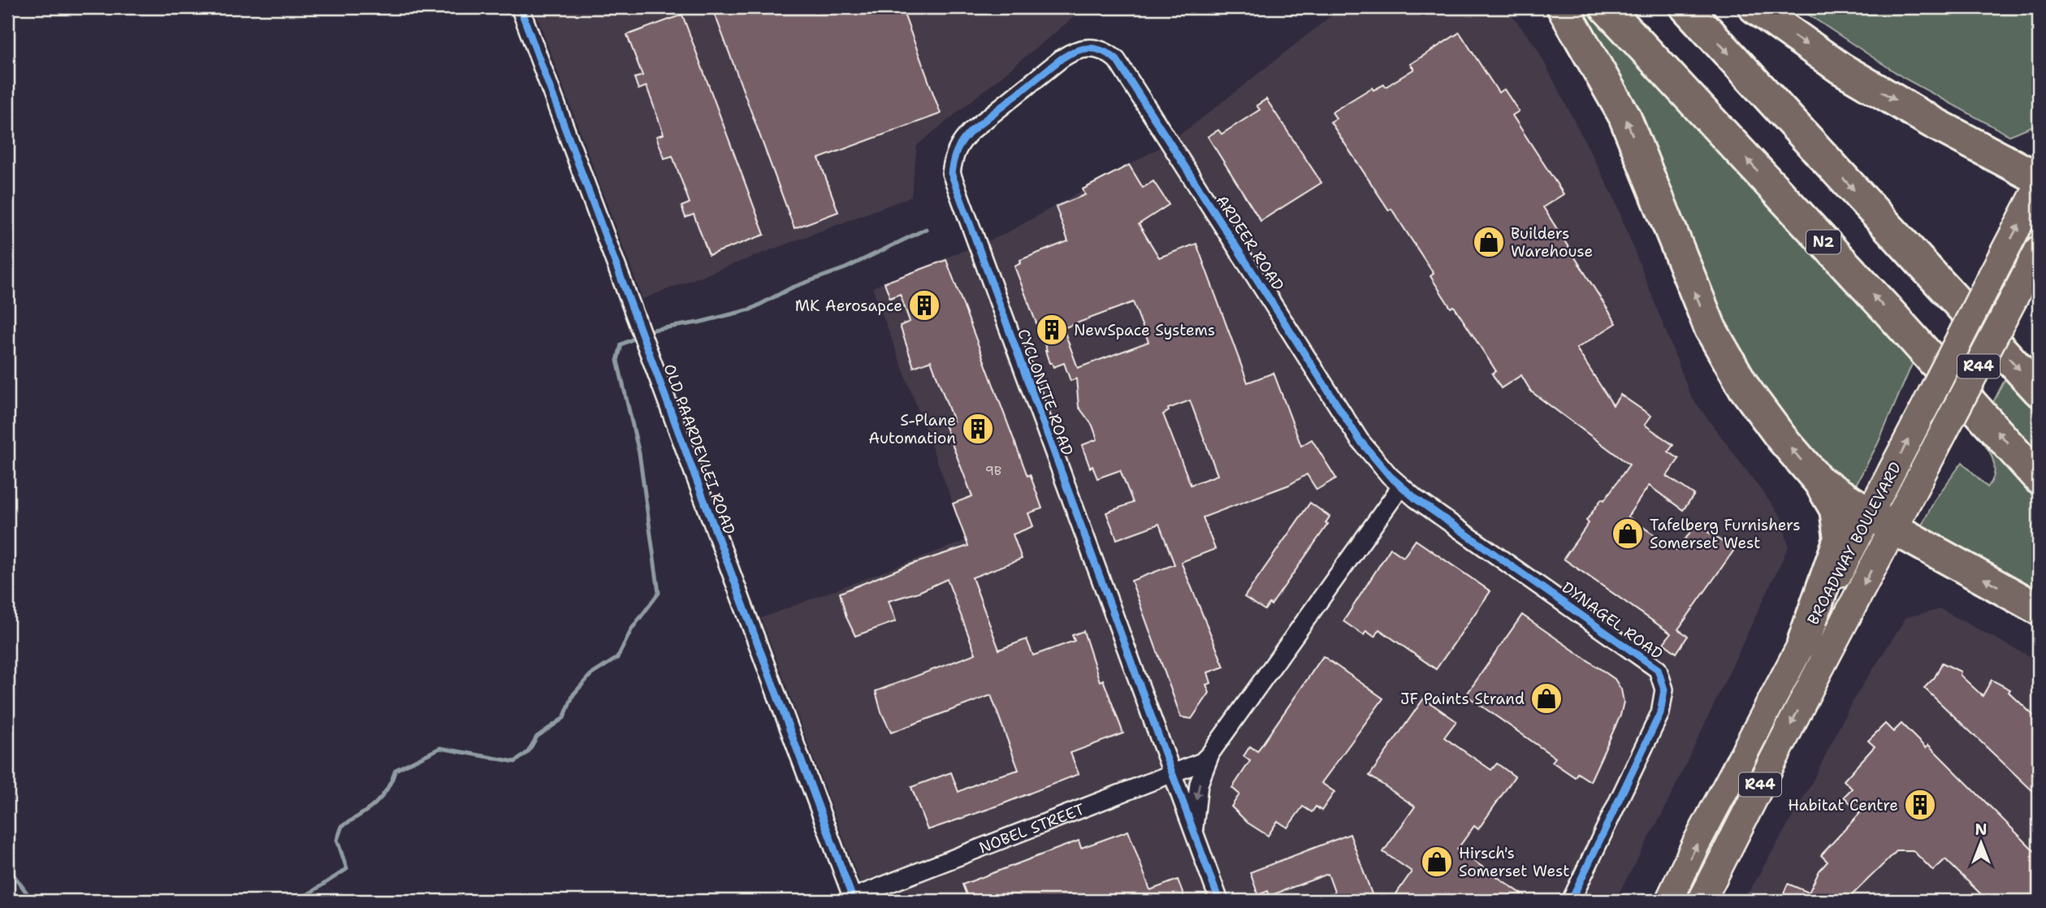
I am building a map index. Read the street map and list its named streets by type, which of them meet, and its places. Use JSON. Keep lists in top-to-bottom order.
{
  "streets": {
    "highway": ["N2"],
    "main road": ["R44", "BROADWAY BOULEVARD"],
    "street": [
      "ARDEER ROAD",
      "CYCLONITE ROAD",
      "OLD PAARDEVLEI ROAD",
      "DYNAGEL ROAD",
      "NOBEL STREET"
    ]
  },
  "crossings": [
    ["ARDEER ROAD", "CYCLONITE ROAD"],
    ["ARDEER ROAD", "DYNAGEL ROAD"],
    ["ARDEER ROAD", "NOBEL STREET"],
    ["CYCLONITE ROAD", "NOBEL STREET"],
    ["OLD PAARDEVLEI ROAD", "NOBEL STREET"],
    ["DYNAGEL ROAD", "NOBEL STREET"]
  ],
  "places": {
    "shop": [
      "Builders Warehouse",
      "Tafelberg Furnishers Somerset West",
      "JF Paints Strand",
      "Hirsch's Somerset West"
    ],
    "building": [
      "MK Aerosapce",
      "NewSpace Systems",
      "S-Plane Automation",
      "Habitat Centre"
    ]
  },
  "house_numbers": ["9B"],
  "north": "top"
}
